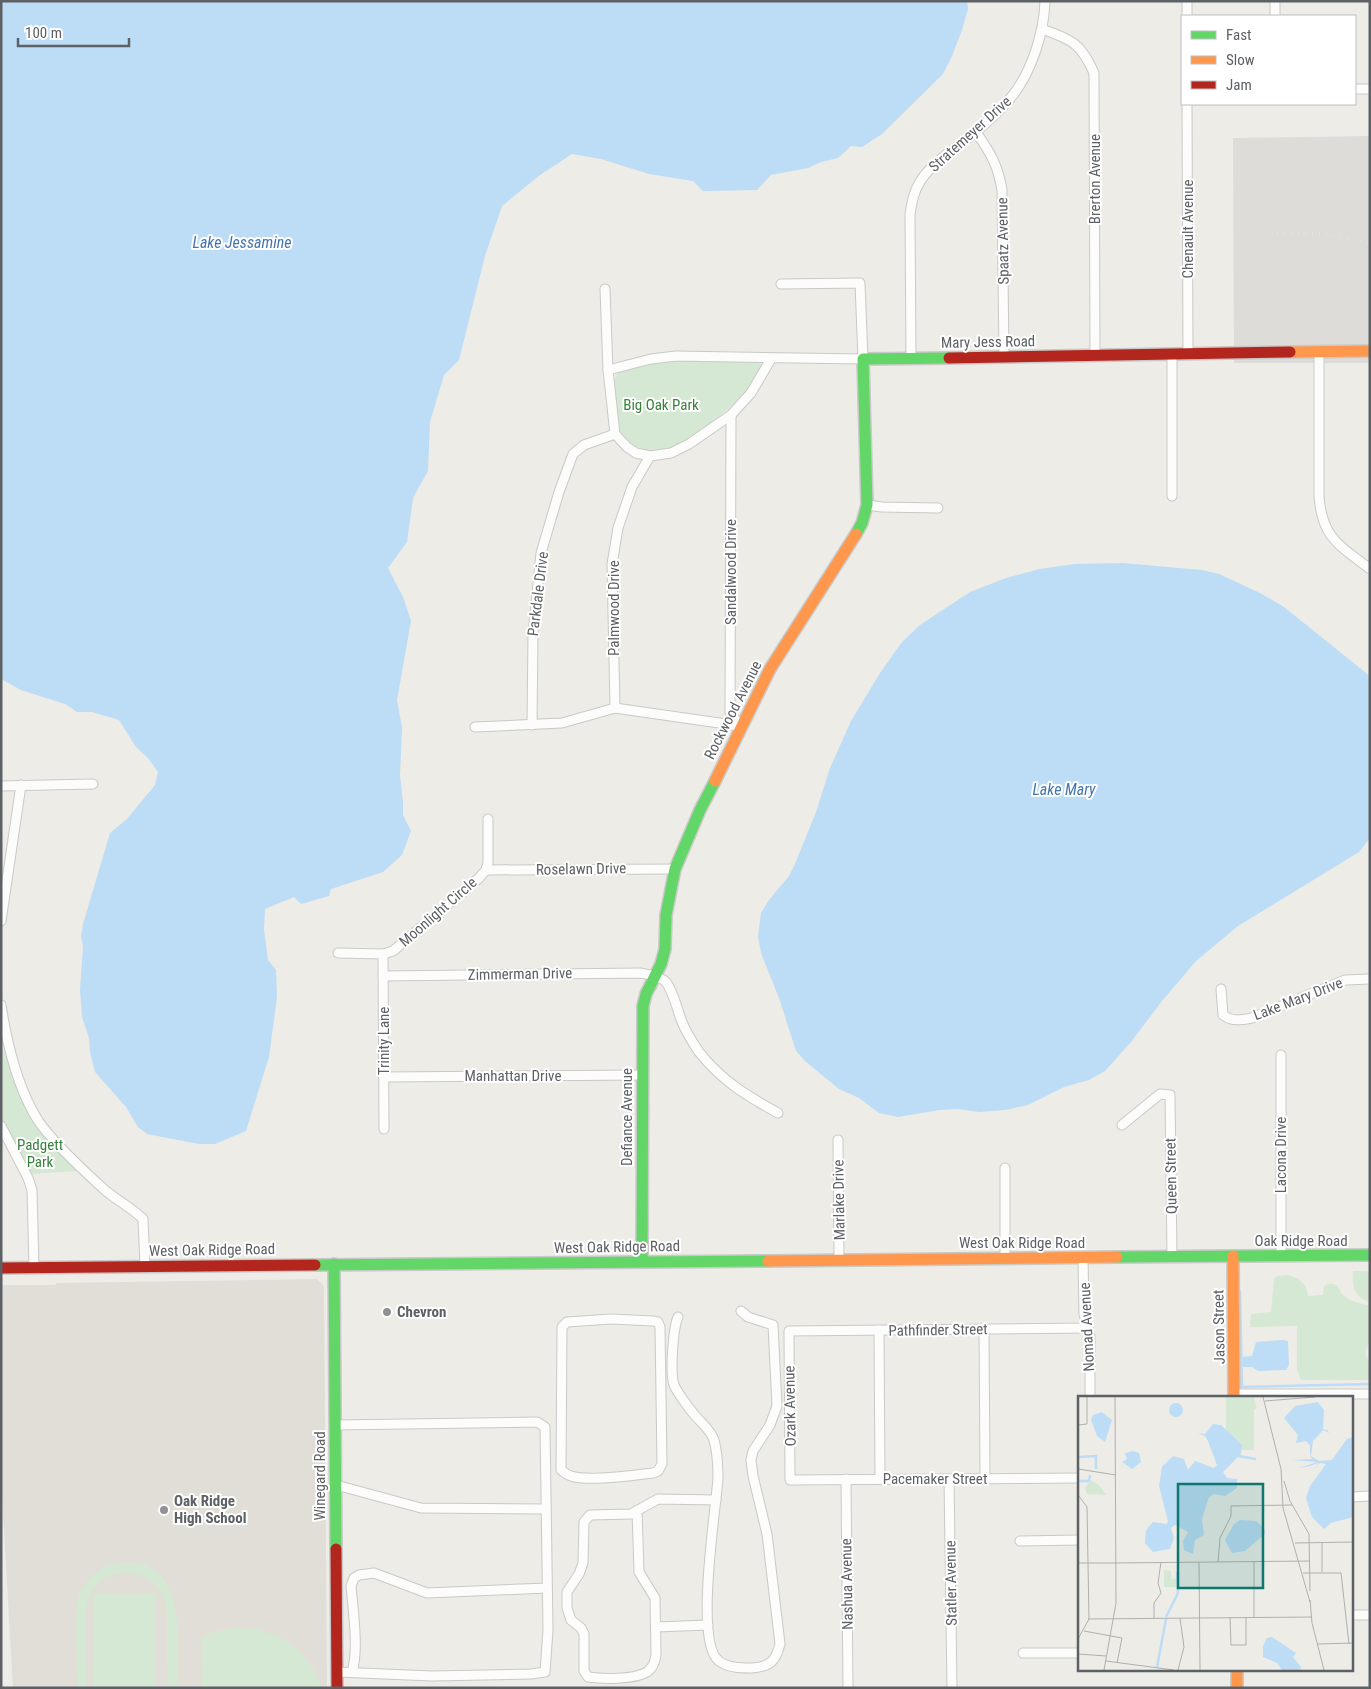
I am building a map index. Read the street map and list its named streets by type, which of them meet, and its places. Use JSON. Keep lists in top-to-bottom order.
{
  "streets": {
    "street": [
      "Stratemeyer Drive",
      "Brerton Avenue",
      "Chenault Avenue",
      "Spaatz Avenue",
      "Mary Jess Road",
      "Sandalwood Drive",
      "Parkdale Drive",
      "Palmwood Drive",
      "Rockwood Avenue",
      "Roselawn Drive",
      "Moonlight Circle",
      "Zimmerman Drive",
      "Lake Mary Drive",
      "Trinity Lane",
      "Manhattan Drive",
      "Defiance Avenue",
      "Lacona Drive",
      "Queen Street",
      "Marlake Drive",
      "Oak Ridge Road",
      "West Oak Ridge Road",
      "Nomad Avenue",
      "Jason Street",
      "Pathfinder Street",
      "Ozark Avenue",
      "Winegard Road",
      "Pacemaker Street",
      "Statler Avenue",
      "Nashua Avenue"
    ]
  },
  "crossings": [
    ["Stratemeyer Drive", "Brerton Avenue"],
    ["Stratemeyer Drive", "Spaatz Avenue"],
    ["Stratemeyer Drive", "Mary Jess Road"],
    ["Brerton Avenue", "Mary Jess Road"],
    ["Chenault Avenue", "Mary Jess Road"],
    ["Spaatz Avenue", "Mary Jess Road"],
    ["Mary Jess Road", "Rockwood Avenue"],
    ["Sandalwood Drive", "Rockwood Avenue"],
    ["Rockwood Avenue", "Roselawn Drive"],
    ["Rockwood Avenue", "Zimmerman Drive"],
    ["Rockwood Avenue", "Defiance Avenue"],
    ["Roselawn Drive", "Moonlight Circle"],
    ["Moonlight Circle", "Trinity Lane"],
    ["Zimmerman Drive", "Trinity Lane"],
    ["Zimmerman Drive", "Defiance Avenue"],
    ["Trinity Lane", "Manhattan Drive"],
    ["Manhattan Drive", "Defiance Avenue"],
    ["Defiance Avenue", "West Oak Ridge Road"],
    ["Lacona Drive", "Oak Ridge Road"],
    ["Queen Street", "West Oak Ridge Road"],
    ["Marlake Drive", "West Oak Ridge Road"],
    ["Oak Ridge Road", "West Oak Ridge Road"],
    ["Oak Ridge Road", "Jason Street"],
    ["West Oak Ridge Road", "Nomad Avenue"],
    ["West Oak Ridge Road", "Jason Street"],
    ["West Oak Ridge Road", "Winegard Road"],
    ["Nomad Avenue", "Pathfinder Street"],
    ["Pathfinder Street", "Ozark Avenue"],
    ["Ozark Avenue", "Pacemaker Street"],
    ["Pacemaker Street", "Statler Avenue"],
    ["Pacemaker Street", "Nashua Avenue"]
  ],
  "water": ["Lake Jessamine", "Lake Mary"],
  "parks": ["Big Oak Park", "Padgett Park"],
  "places": ["Chevron", "Oak Ridge High School"],
  "legend": ["Fast", "Slow", "Jam"],
  "scale_bar": "100 m"
}
